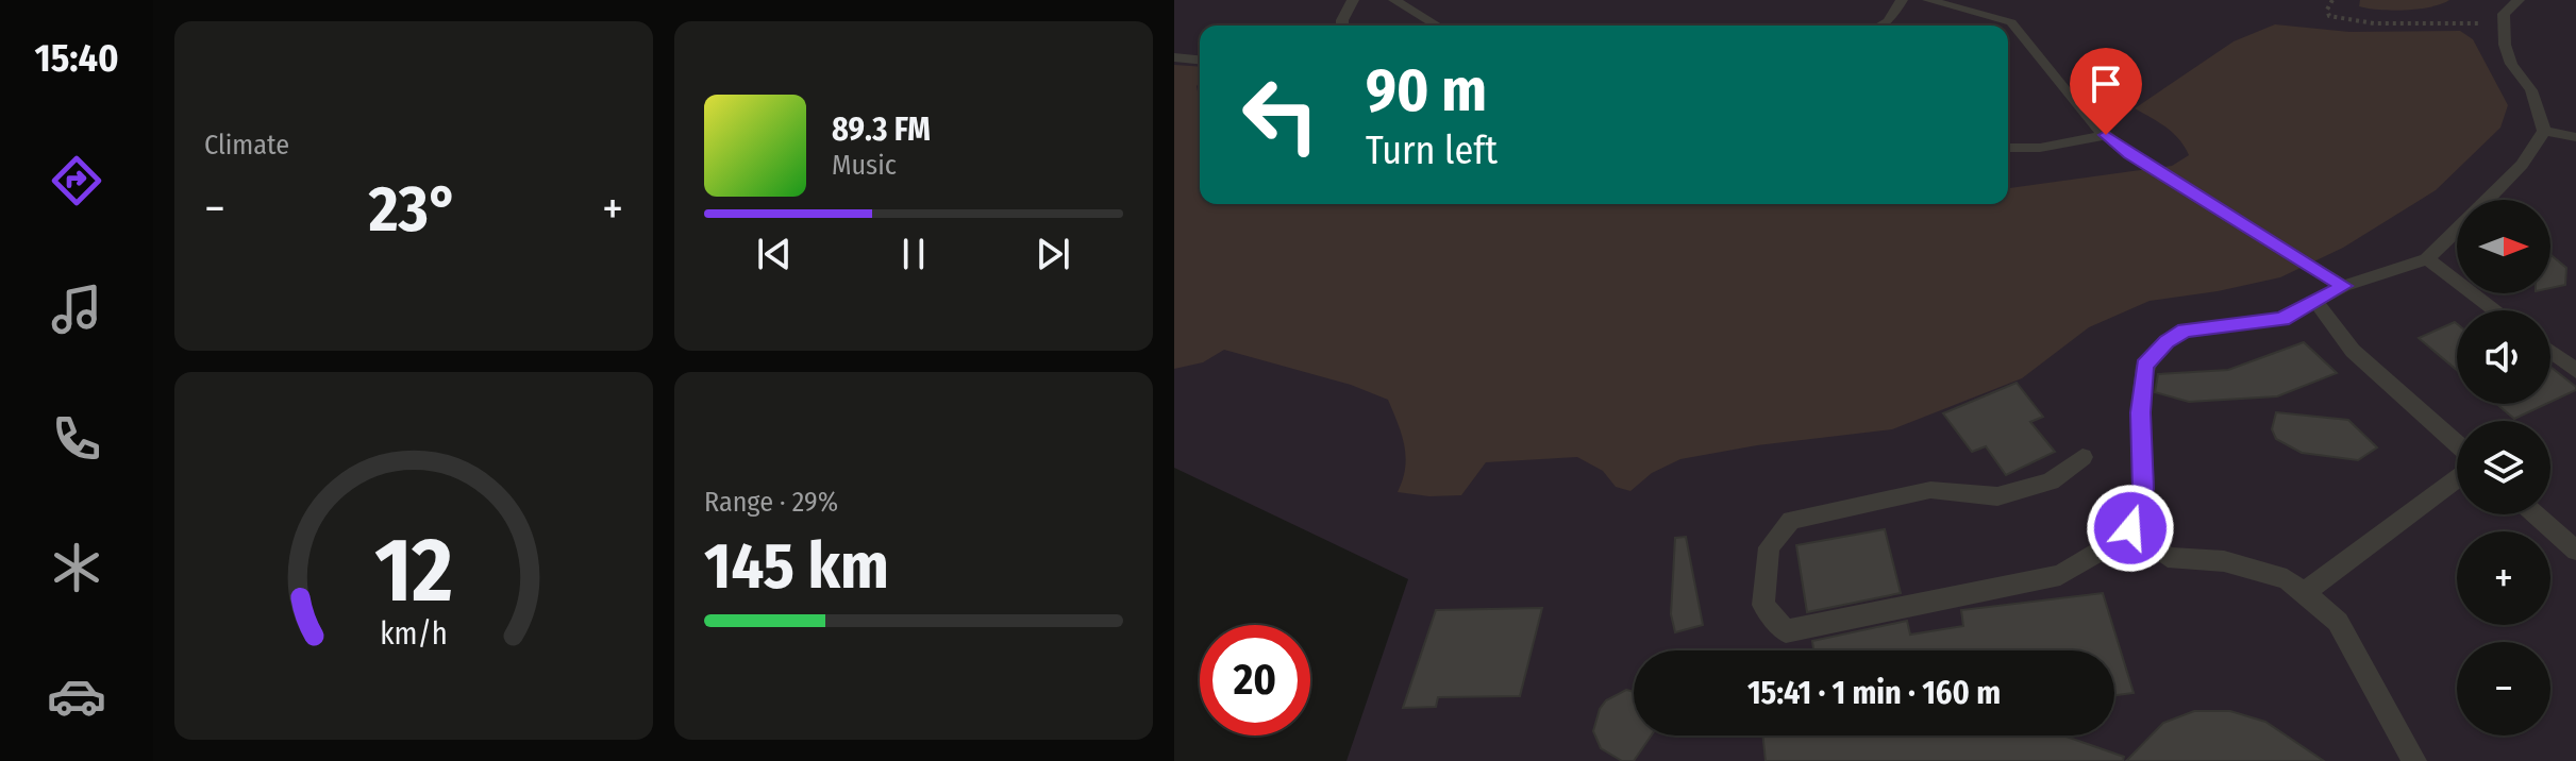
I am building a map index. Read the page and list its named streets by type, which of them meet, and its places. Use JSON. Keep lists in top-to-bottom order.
{
  "north": "right",
  "page": {
    "tabs": "15:40",
    "tile": [
      "Climate",
      ["Range · 29%", "145 km"]
    ],
    "turn": ["90 m", "Turn left"],
    "song": ["89.3 FM", "Music"],
    "heat": ["−", "23°", "+"],
    "map_buttons": ["+", "−"],
    "limit": "20",
    "trip": "15:41 · 1 min · 160 m",
    "gauge": ["12", "km/h"]
  }
}
